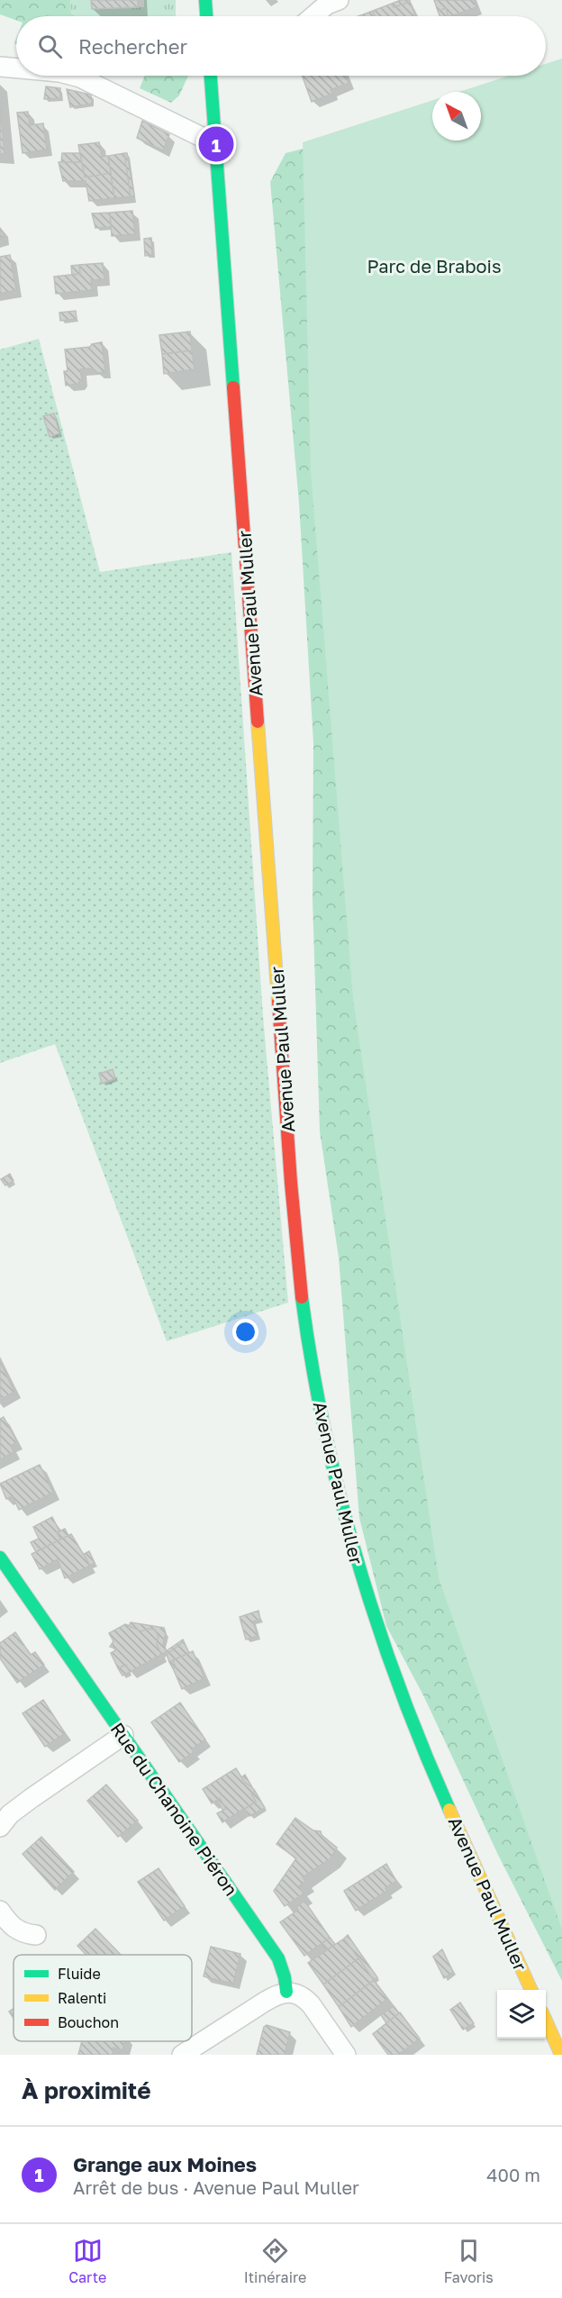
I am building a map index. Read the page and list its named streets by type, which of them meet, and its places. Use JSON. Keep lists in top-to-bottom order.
{
  "streets": {
    "main road": ["Avenue Paul Muller", "Rue du Chanoine Piéron"]
  },
  "parks": ["Parc de Brabois"],
  "legend": ["Fluide", "Ralenti", "Bouchon"],
  "north": "top left",
  "page": {
    "search": "Rechercher",
    "pins": "1",
    "heading": "À proximité",
    "list": [
      {
        "mark": "1",
        "name": "Grange aux Moines",
        "note": "Arrêt de bus · Avenue Paul Muller",
        "value": "400 m"
      }
    ],
    "nav": ["Carte", "Itinéraire", "Favoris"]
  }
}
